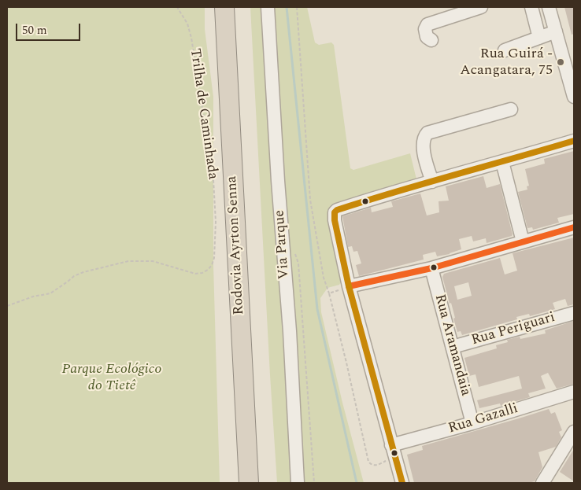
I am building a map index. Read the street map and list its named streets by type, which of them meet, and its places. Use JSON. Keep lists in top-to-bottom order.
{
  "streets": {
    "highway": ["Rodovia Ayrton Senna"],
    "street": [
      "Via Parque",
      "Rua Periguari",
      "Rua Aramandaia",
      "Rua Gazalli"
    ],
    "path": ["Trilha de Caminhada"]
  },
  "crossings": [
    ["Rua Periguari", "Rua Aramandaia"],
    ["Rua Aramandaia", "Rua Gazalli"]
  ],
  "parks": ["Parque Ecológico do Tietê"],
  "places": ["Rua Guirá - Acangatara, 75"],
  "scale_bar": "50 m"
}
